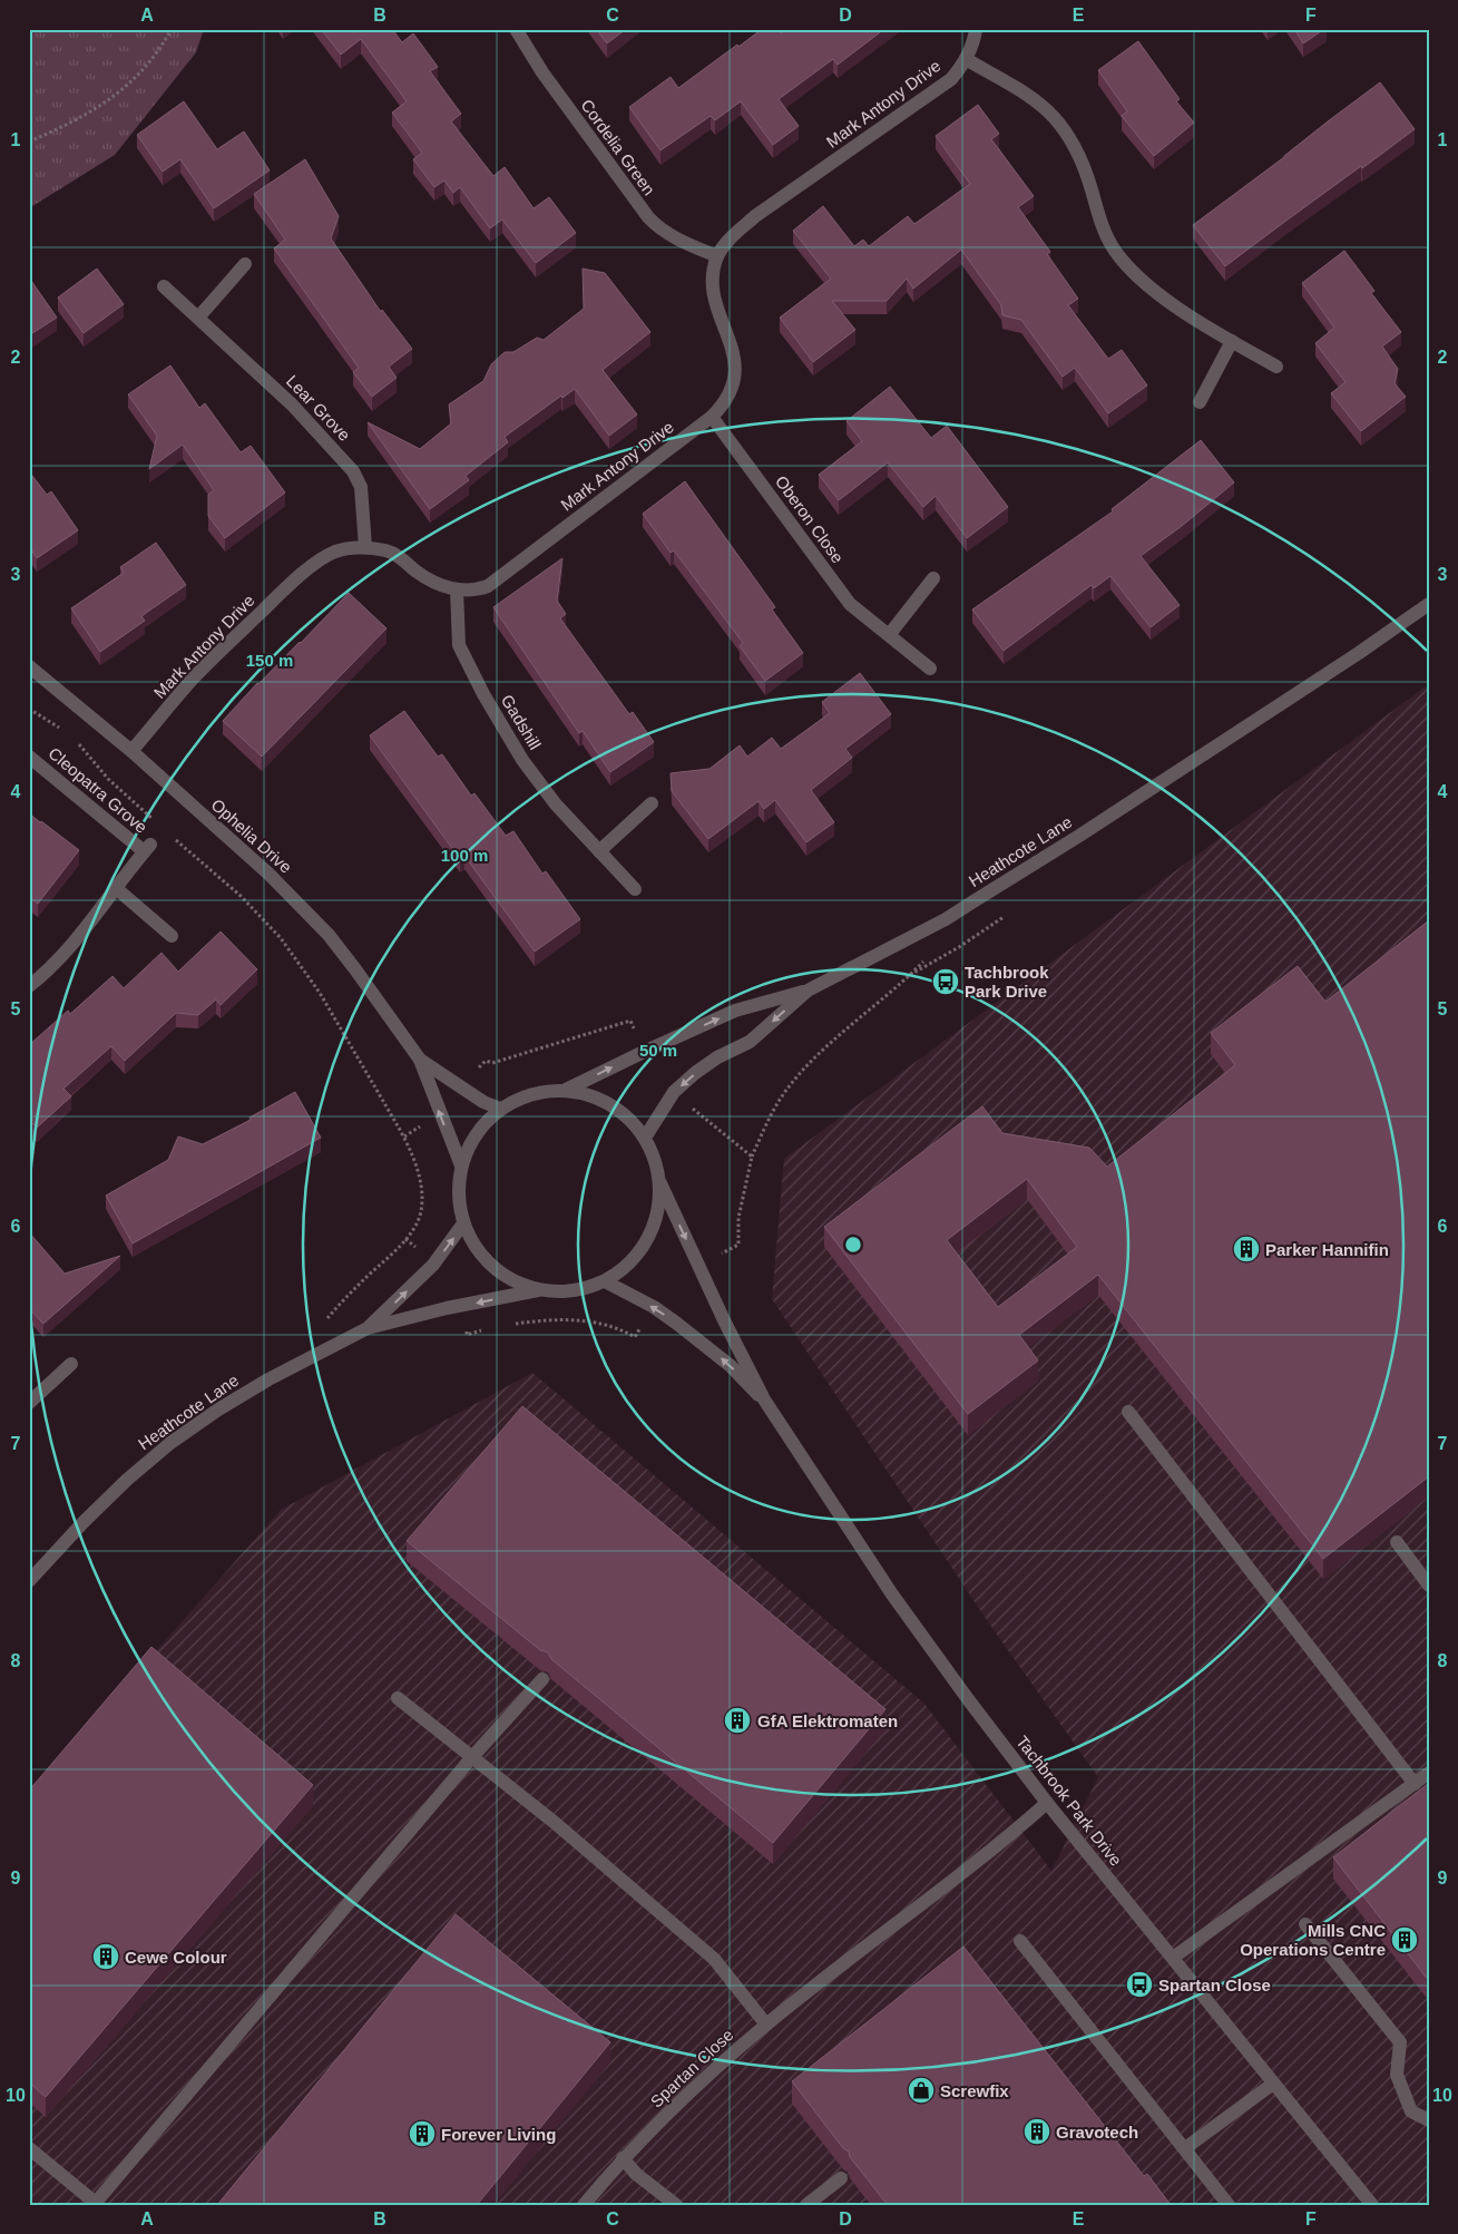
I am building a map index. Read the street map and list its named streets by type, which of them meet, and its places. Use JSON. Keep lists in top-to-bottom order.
{
  "streets": {
    "street": [
      "Mark Antony Drive",
      "Cordelia Green",
      "Lear Grove",
      "Oberon Close",
      "Gadshill",
      "Cleopatra Grove",
      "Ophelia Drive",
      "Heathcote Lane",
      "Tachbrook Park Drive",
      "Spartan Close"
    ]
  },
  "crossings": [
    ["Mark Antony Drive", "Cordelia Green"],
    ["Mark Antony Drive", "Lear Grove"],
    ["Mark Antony Drive", "Oberon Close"],
    ["Mark Antony Drive", "Gadshill"],
    ["Mark Antony Drive", "Ophelia Drive"],
    ["Tachbrook Park Drive", "Spartan Close"]
  ],
  "places": {
    "bus stop": ["Tachbrook Park Drive", "Spartan Close"],
    "building": [
      "Parker Hannifin",
      "GfA Elektromaten",
      "Mills CNC Operations Centre",
      "Cewe Colour",
      "Gravotech",
      "Forever Living"
    ],
    "shop": ["Screwfix"]
  },
  "grid": {
    "columns": [
      "A",
      "B",
      "C",
      "D",
      "E",
      "F"
    ],
    "rows": [
      "1",
      "2",
      "3",
      "4",
      "5",
      "6",
      "7",
      "8",
      "9",
      "10"
    ]
  },
  "rings": ["150 m", "100 m", "50 m"]
}
